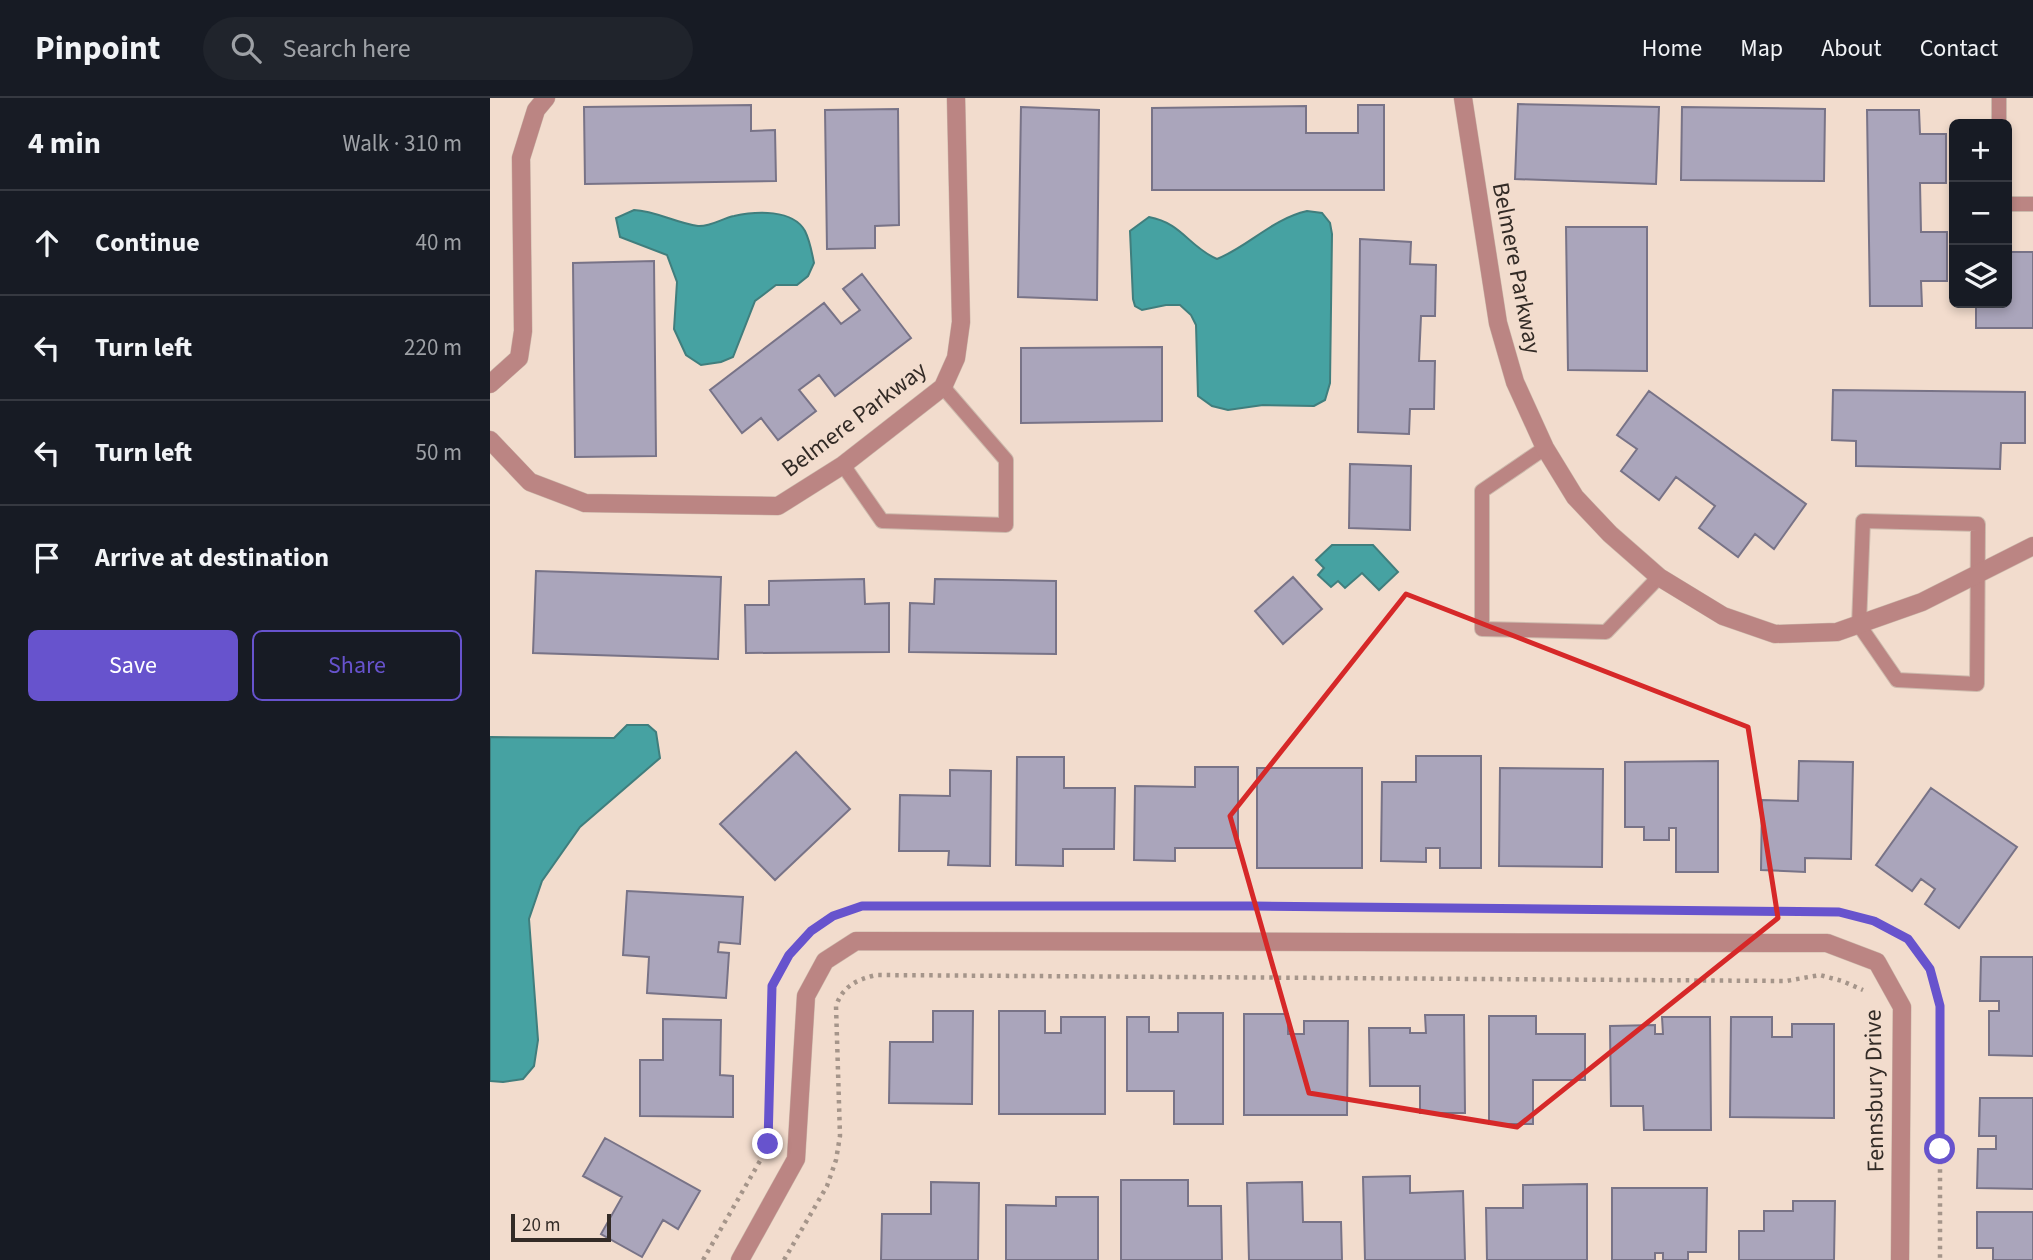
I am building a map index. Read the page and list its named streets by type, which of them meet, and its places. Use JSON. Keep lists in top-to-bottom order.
{
  "streets": {
    "street": ["Belmere Parkway", "Fennsbury Drive"]
  },
  "scale_bar": "20 m",
  "page": {
    "header": "Pinpoint",
    "search": "Search here",
    "nav": [
      "Home",
      "Map",
      "About",
      "Contact"
    ],
    "heading": ["4 min", "Walk · 310 m"],
    "map_buttons": ["+", "−"],
    "list": [
      ["Continue", "40 m"],
      ["Turn left", "220 m"],
      ["Turn left", "50 m"],
      "Arrive at destination"
    ],
    "buttons": ["Save", "Share"],
    "scale": "20 m"
  }
}
